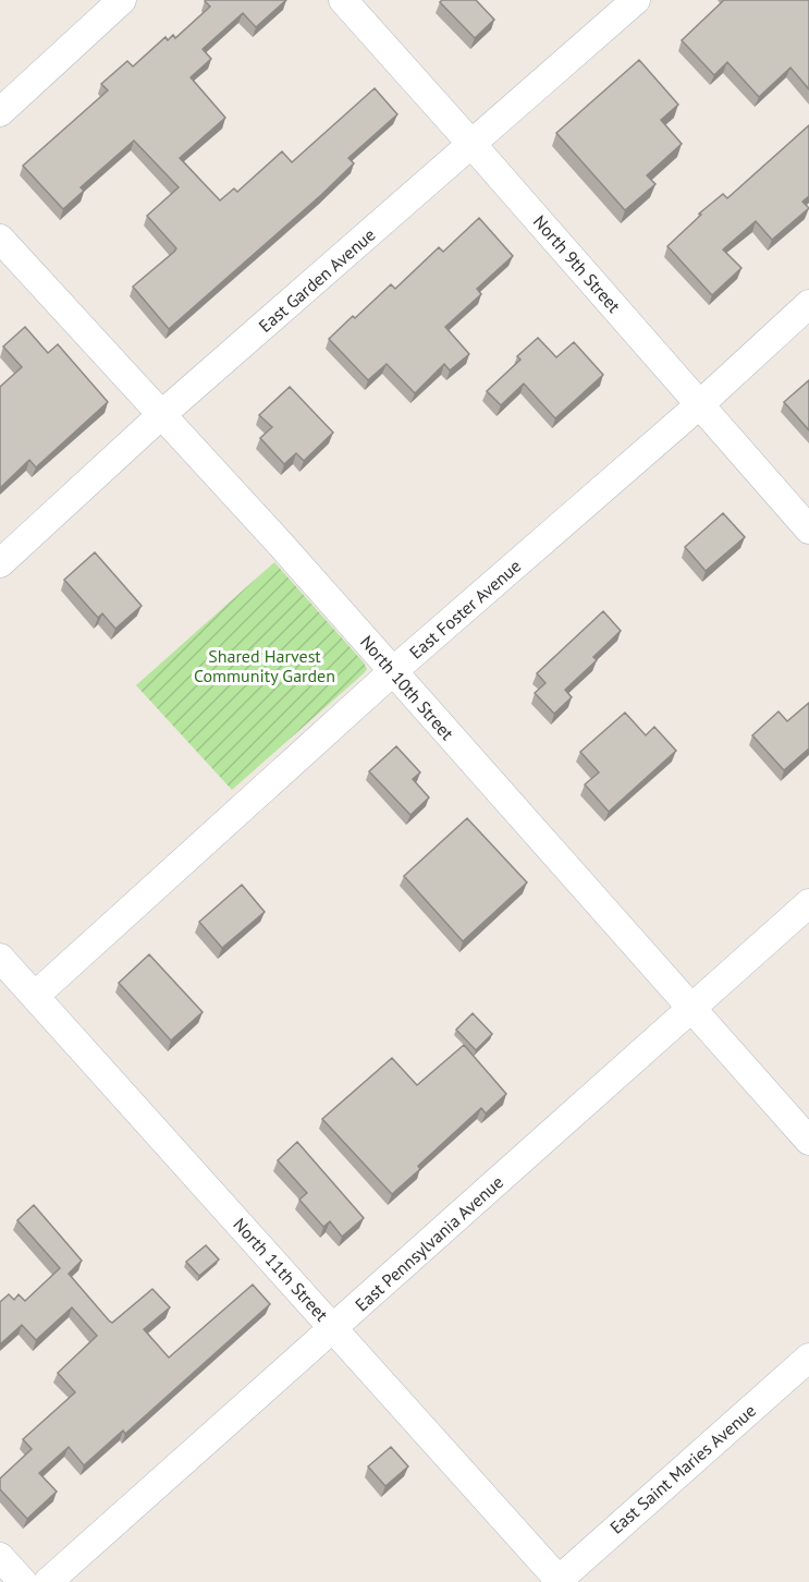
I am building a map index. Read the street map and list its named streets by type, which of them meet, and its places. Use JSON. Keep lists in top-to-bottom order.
{
  "streets": {
    "street": [
      "North 9th Street",
      "East Garden Avenue",
      "East Foster Avenue",
      "North 10th Street",
      "East Pennsylvania Avenue",
      "North 11th Street",
      "East Saint Maries Avenue"
    ]
  },
  "crossings": [
    ["North 9th Street", "East Garden Avenue"],
    ["North 9th Street", "East Foster Avenue"],
    ["East Garden Avenue", "North 10th Street"],
    ["East Foster Avenue", "North 10th Street"],
    ["East Foster Avenue", "North 11th Street"],
    ["North 10th Street", "East Pennsylvania Avenue"],
    ["East Pennsylvania Avenue", "North 11th Street"],
    ["North 11th Street", "East Saint Maries Avenue"]
  ],
  "parks": ["Shared Harvest Community Garden"]
}
